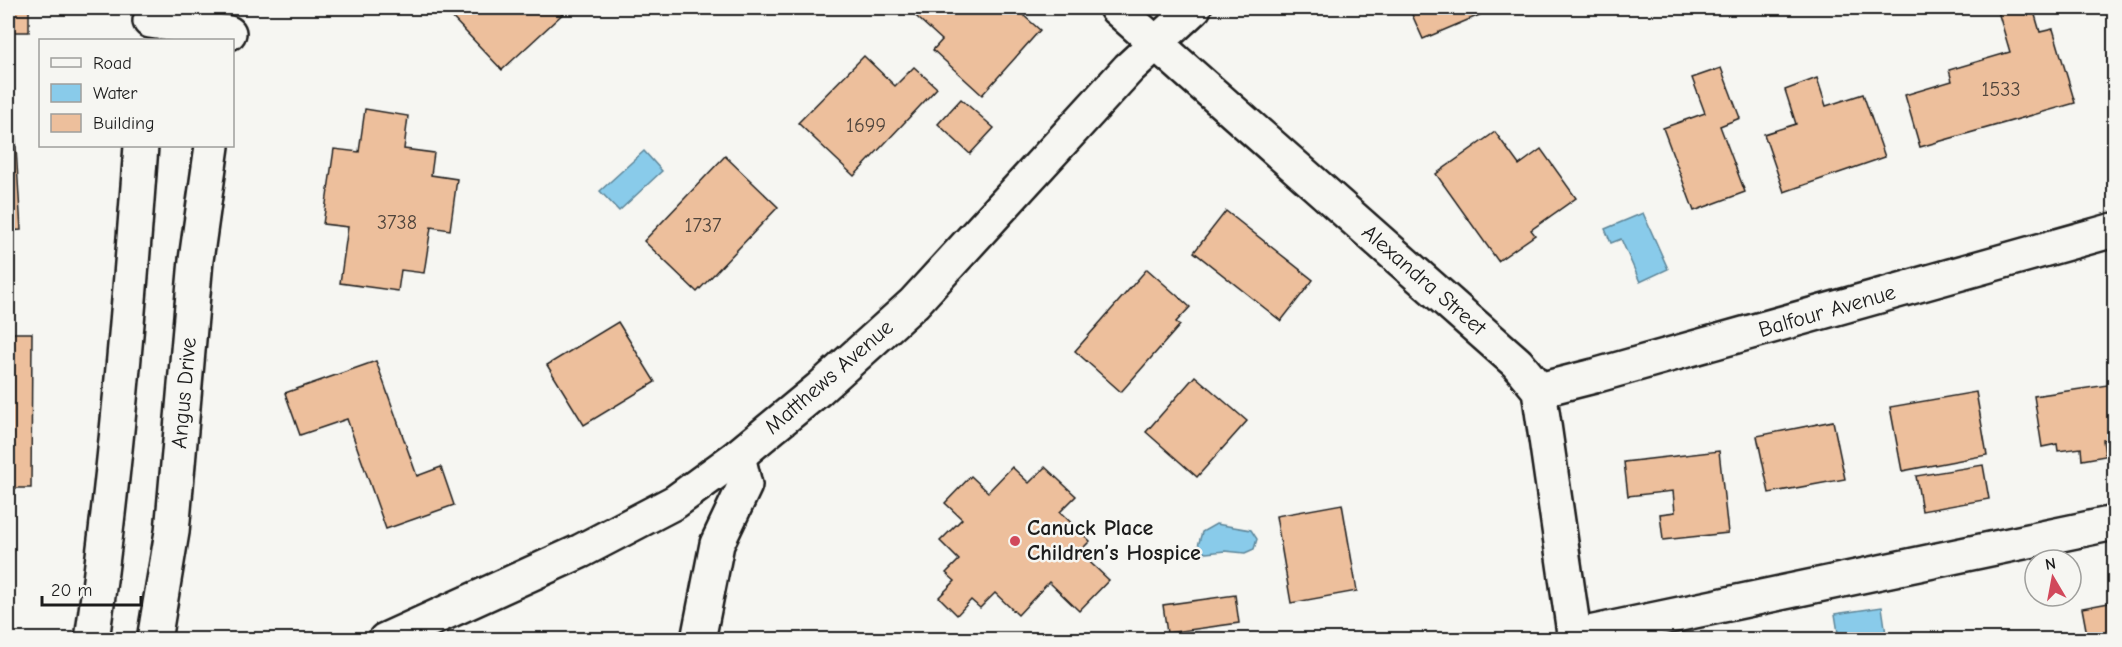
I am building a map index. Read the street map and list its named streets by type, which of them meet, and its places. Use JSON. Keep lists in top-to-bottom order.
{
  "streets": {
    "street": [
      "Alexandra Street",
      "Balfour Avenue",
      "Matthews Avenue",
      "Angus Drive"
    ]
  },
  "crossings": [
    ["Alexandra Street", "Balfour Avenue"],
    ["Alexandra Street", "Matthews Avenue"]
  ],
  "places": ["Canuck Place Children’s Hospice"],
  "house_numbers": [
    "1533",
    "1699",
    "3738",
    "1737"
  ],
  "legend": ["Road", "Water", "Building"],
  "scale_bar": "20 m",
  "north": "top"
}
